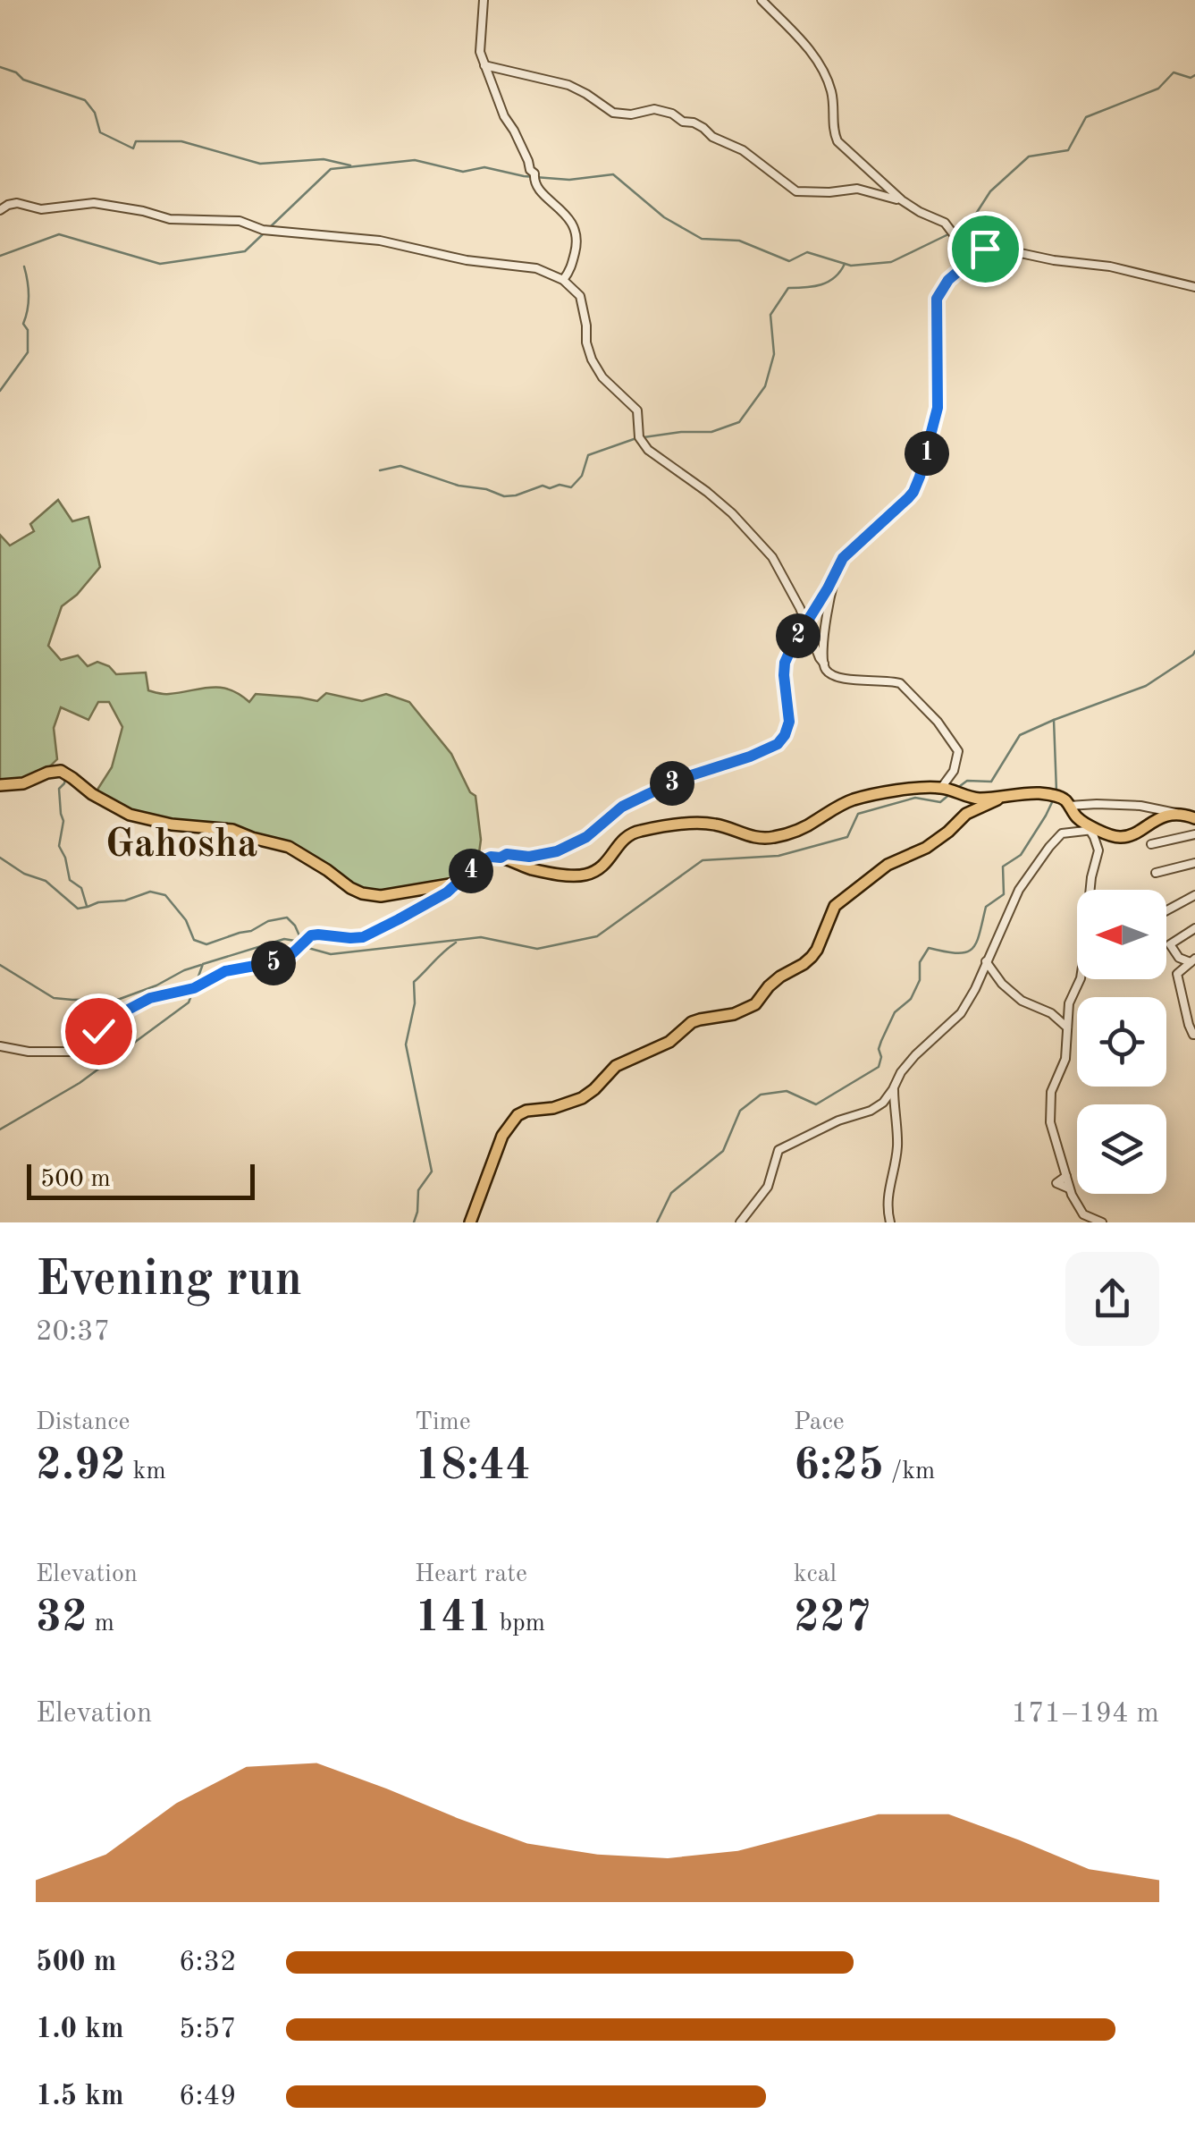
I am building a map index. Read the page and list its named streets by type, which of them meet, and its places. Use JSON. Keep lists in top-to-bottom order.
{
  "districts": ["Gahosha"],
  "scale_bar": "500 m",
  "north": "left",
  "page": {
    "pins": [
      "1",
      "2",
      "3",
      "4",
      "5"
    ],
    "scale": "500 m",
    "heading": ["Evening run", "20:37"],
    "stats": [
      ["Distance", "2.92 km"],
      ["Time", "18:44"],
      ["Pace", "6:25 /km"],
      ["Elevation", "32 m"],
      ["Heart rate", "141 bpm"],
      ["kcal", "227"]
    ],
    "chart": ["Elevation", "171–194 m"],
    "list": [
      {
        "name": "500 m",
        "note": "6:32"
      },
      {
        "name": "1.0 km",
        "note": "5:57"
      },
      {
        "name": "1.5 km",
        "note": "6:49"
      }
    ]
  }
}
